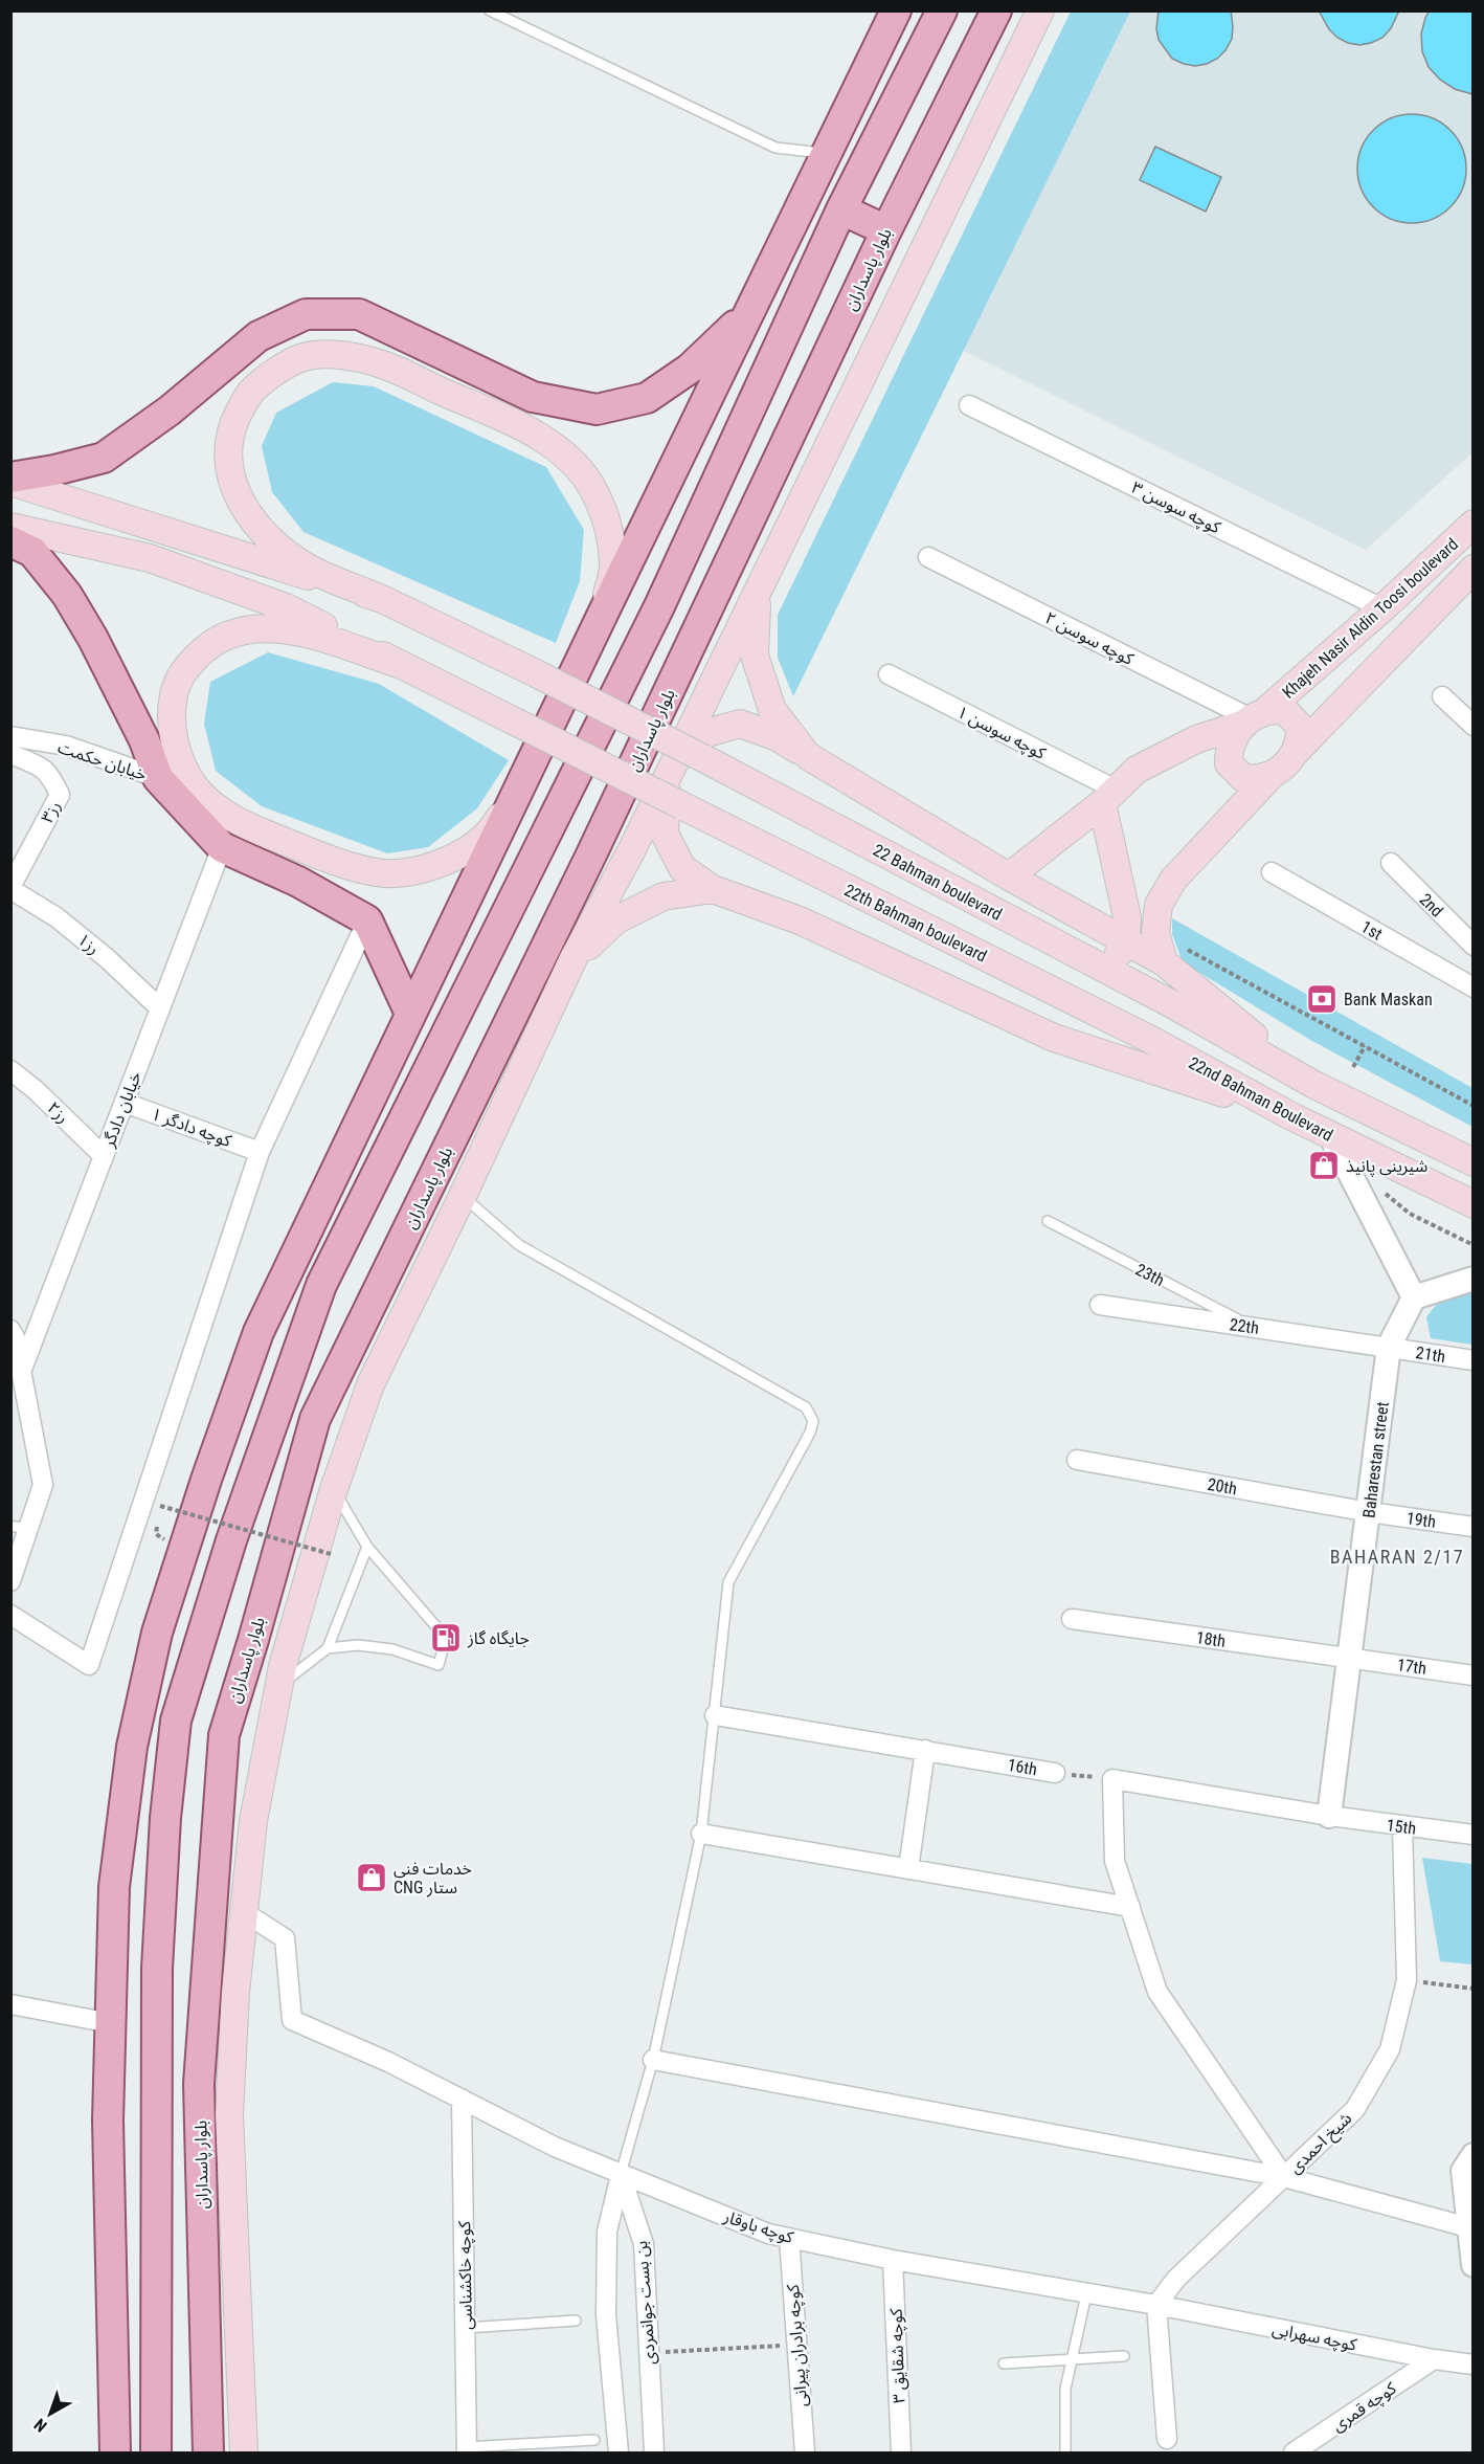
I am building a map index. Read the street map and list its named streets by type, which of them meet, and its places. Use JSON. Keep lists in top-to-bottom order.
{
  "streets": {
    "main road": [
      "بلوار پاسداران",
      "Khajeh Nasir Aldin Toosi boulevard",
      "22 Bahman boulevard",
      "22th Bahman boulevard",
      "22nd Bahman Boulevard"
    ],
    "street": [
      "کوچه سوسن ۳",
      "کوچه سوسن ۲",
      "کوچه سوسن ۱",
      "خیابان حکمت",
      "رز۳",
      "2nd",
      "1st",
      "رز۱",
      "خیابان دادگر",
      "رز۲",
      "کوچه دادگر ۱",
      "22th",
      "21th",
      "Baharestan street",
      "20th",
      "19th",
      "18th",
      "17th",
      "16th",
      "15th",
      "شیخ احمدی",
      "کوچه باوقار",
      "کوچه خاکشناسی",
      "بن بست جوانمردی",
      "کوچه سهرابی",
      "کوچه برادران پیرانی",
      "کوچه شقایق ۳",
      "کوچه قمری"
    ],
    "lane": ["23th"]
  },
  "crossings": [
    ["کوچه سوسن ۳", "Khajeh Nasir Aldin Toosi boulevard"],
    ["Khajeh Nasir Aldin Toosi boulevard", "کوچه سوسن ۲"],
    ["رز۳", "رز۱"],
    ["22th Bahman boulevard", "22nd Bahman Boulevard"],
    ["رز۱", "خیابان دادگر"],
    ["خیابان دادگر", "رز۲"],
    ["خیابان دادگر", "کوچه دادگر ۱"],
    ["23th", "22th"],
    ["22th", "21th"],
    ["22th", "Baharestan street"],
    ["21th", "Baharestan street"],
    ["Baharestan street", "20th"],
    ["Baharestan street", "19th"],
    ["Baharestan street", "18th"],
    ["Baharestan street", "17th"],
    ["Baharestan street", "15th"],
    ["20th", "19th"],
    ["18th", "17th"],
    ["15th", "شیخ احمدی"],
    ["شیخ احمدی", "کوچه باوقار"],
    ["شیخ احمدی", "کوچه سهرابی"],
    ["کوچه باوقار", "کوچه خاکشناسی"],
    ["کوچه باوقار", "بن بست جوانمردی"],
    ["کوچه باوقار", "کوچه سهرابی"],
    ["کوچه باوقار", "کوچه برادران پیرانی"],
    ["کوچه باوقار", "کوچه شقایق ۳"],
    ["کوچه سهرابی", "کوچه قمری"]
  ],
  "districts": ["BAHARAN 2/17"],
  "places": {
    "bank": ["Bank Maskan"],
    "shop": ["شیرینی پانیذ", "خدمات فنی‌ CNG ستار"],
    "fuel station": ["جایگاه گاز"]
  },
  "north": "bottom left"
}
